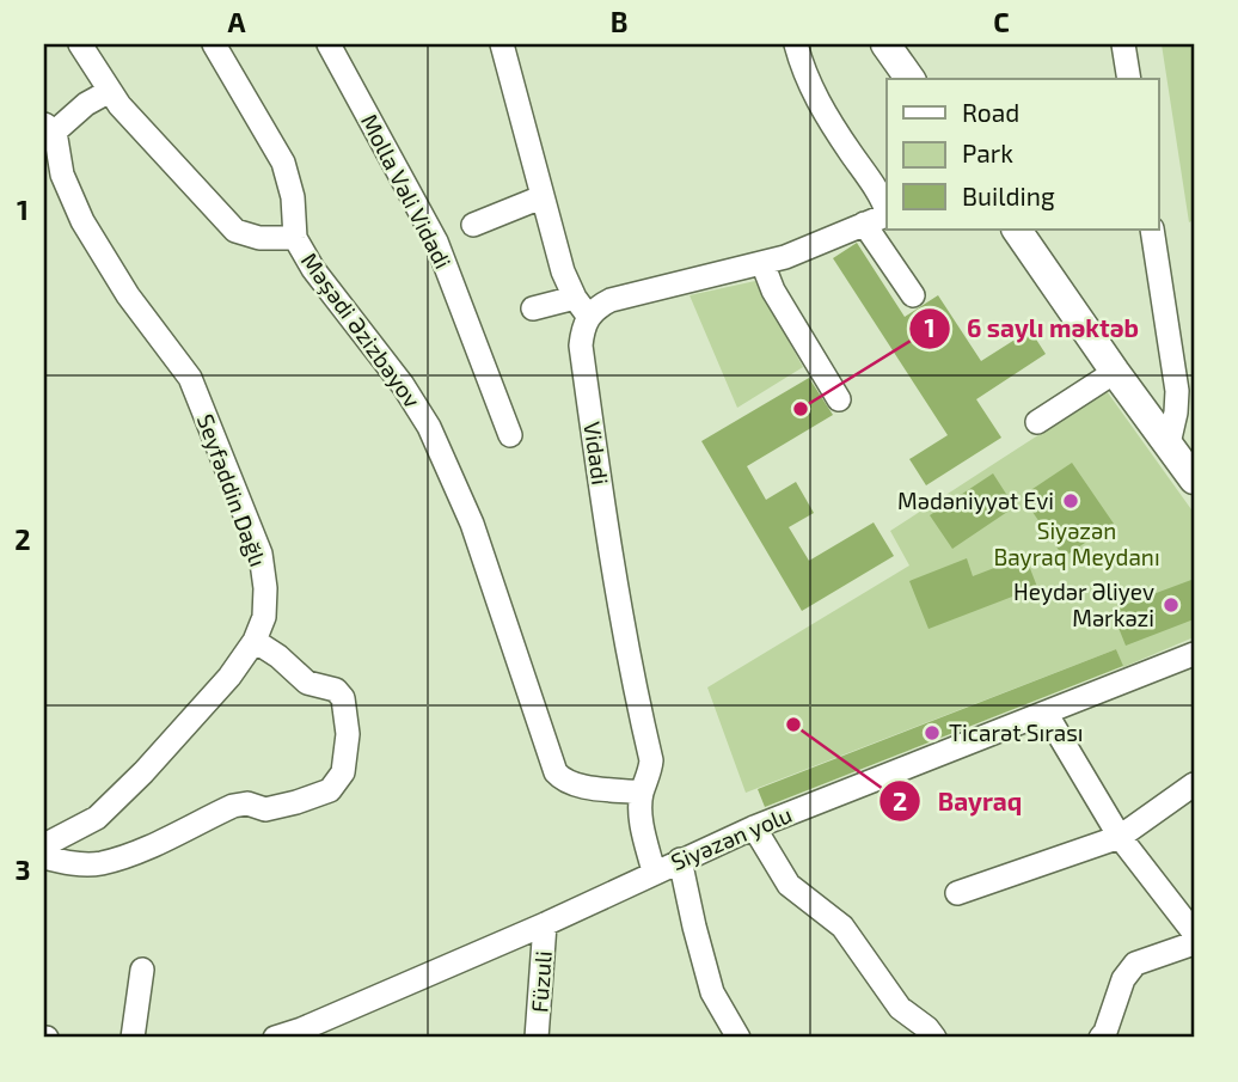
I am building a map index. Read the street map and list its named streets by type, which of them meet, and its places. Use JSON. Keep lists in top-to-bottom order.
{
  "streets": {
    "street": [
      "Molla Vəli Vidadi",
      "Məşədi Əzizbəyov",
      "Vidadi",
      "Seyfəddin Dağlı",
      "Siyəzən yolu",
      "Füzuli"
    ]
  },
  "crossings": [
    ["Məşədi Əzizbəyov", "Vidadi"],
    ["Vidadi", "Siyəzən yolu"],
    ["Siyəzən yolu", "Füzuli"]
  ],
  "parks": ["Siyəzən Bayraq Meydanı"],
  "places": [
    "6 saylı məktəb",
    "Mədəniyyət Evi",
    "Heydər Əliyev Mərkəzi",
    "Bayraq",
    "Ticarət Sırası"
  ],
  "legend": ["Road", "Park", "Building"],
  "grid": {
    "columns": ["A", "B", "C"],
    "rows": ["1", "2", "3"]
  }
}
